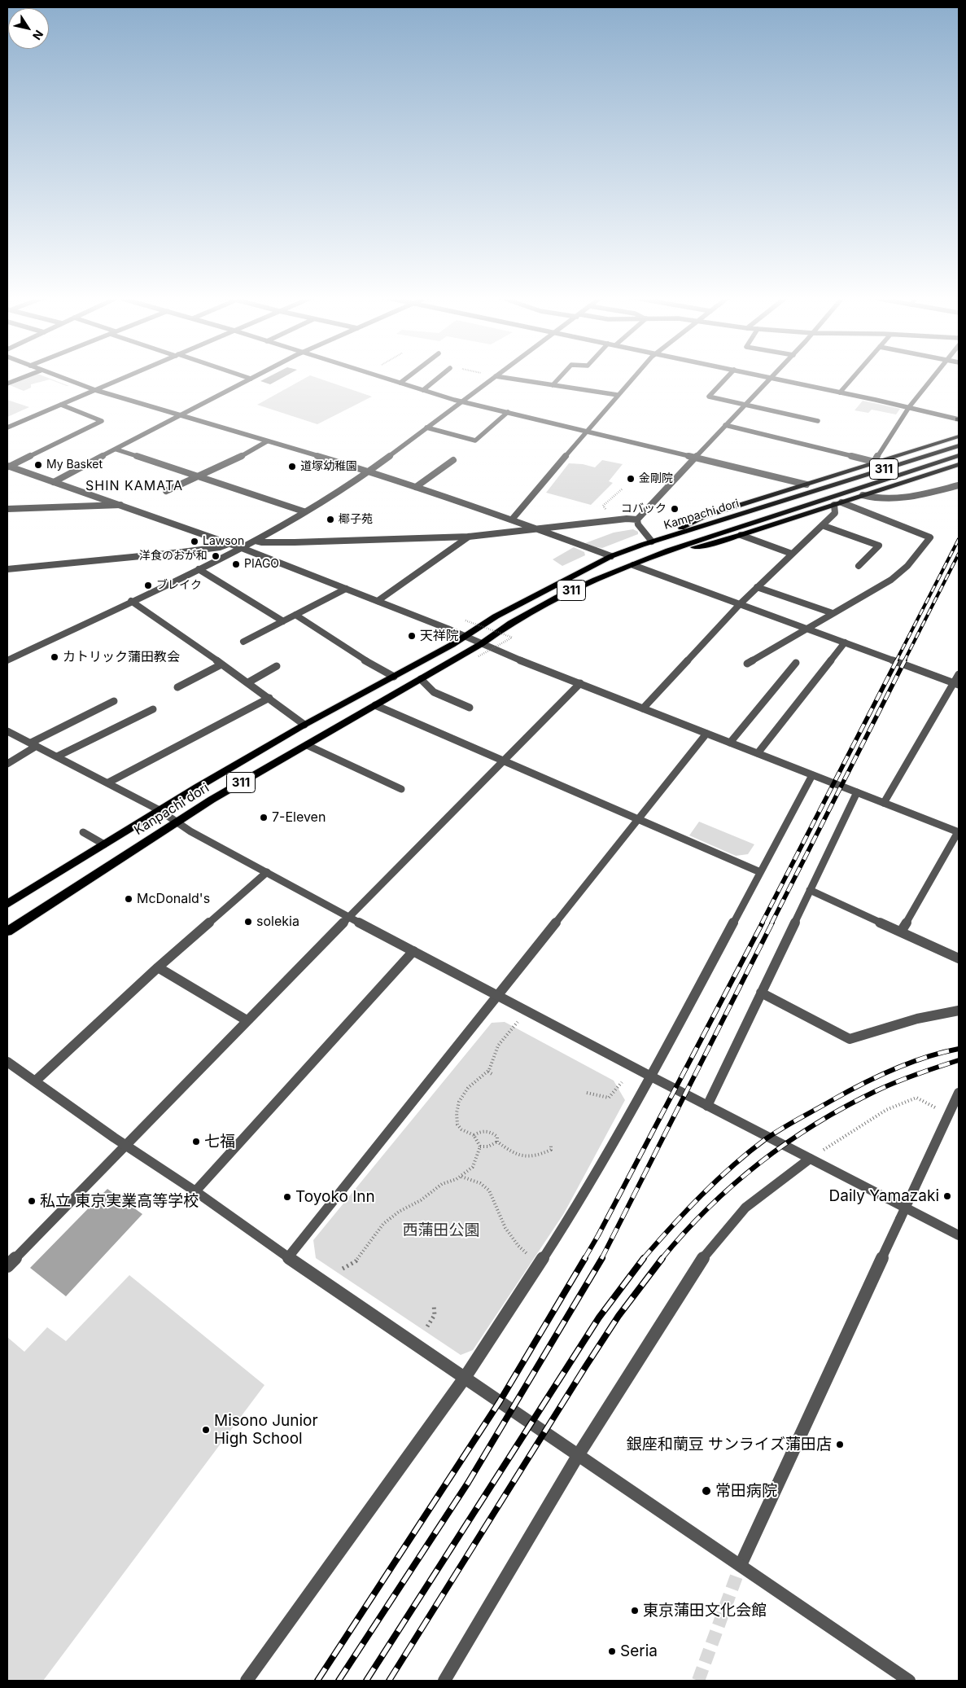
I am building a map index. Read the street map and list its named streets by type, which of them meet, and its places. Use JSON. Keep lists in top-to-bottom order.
{
  "streets": {
    "main road": ["311", "Kampachi dori", "Kanpachi dori"]
  },
  "crossings": [
    ["Kampachi dori", "Kanpachi dori"]
  ],
  "districts": ["SHIN KAMATA"],
  "parks": ["西蒲田公園"],
  "places": [
    "My Basket",
    "道塚幼稚園",
    "金剛院",
    "コバック",
    "椰子苑",
    "Lawson",
    "洋食のおが和",
    "PIAGO",
    "ブレイク",
    "天祥院",
    "カトリック蒲田教会",
    "7-Eleven",
    "McDonald's",
    "solekia",
    "七福",
    "Daily Yamazaki",
    "Toyoko Inn",
    "私立 東京実業高等学校",
    "Misono Junior High School",
    "銀座和蘭豆 サンライズ蒲田店",
    "常田病院",
    "東京蒲田文化会館",
    "Seria"
  ],
  "north": "bottom right"
}
